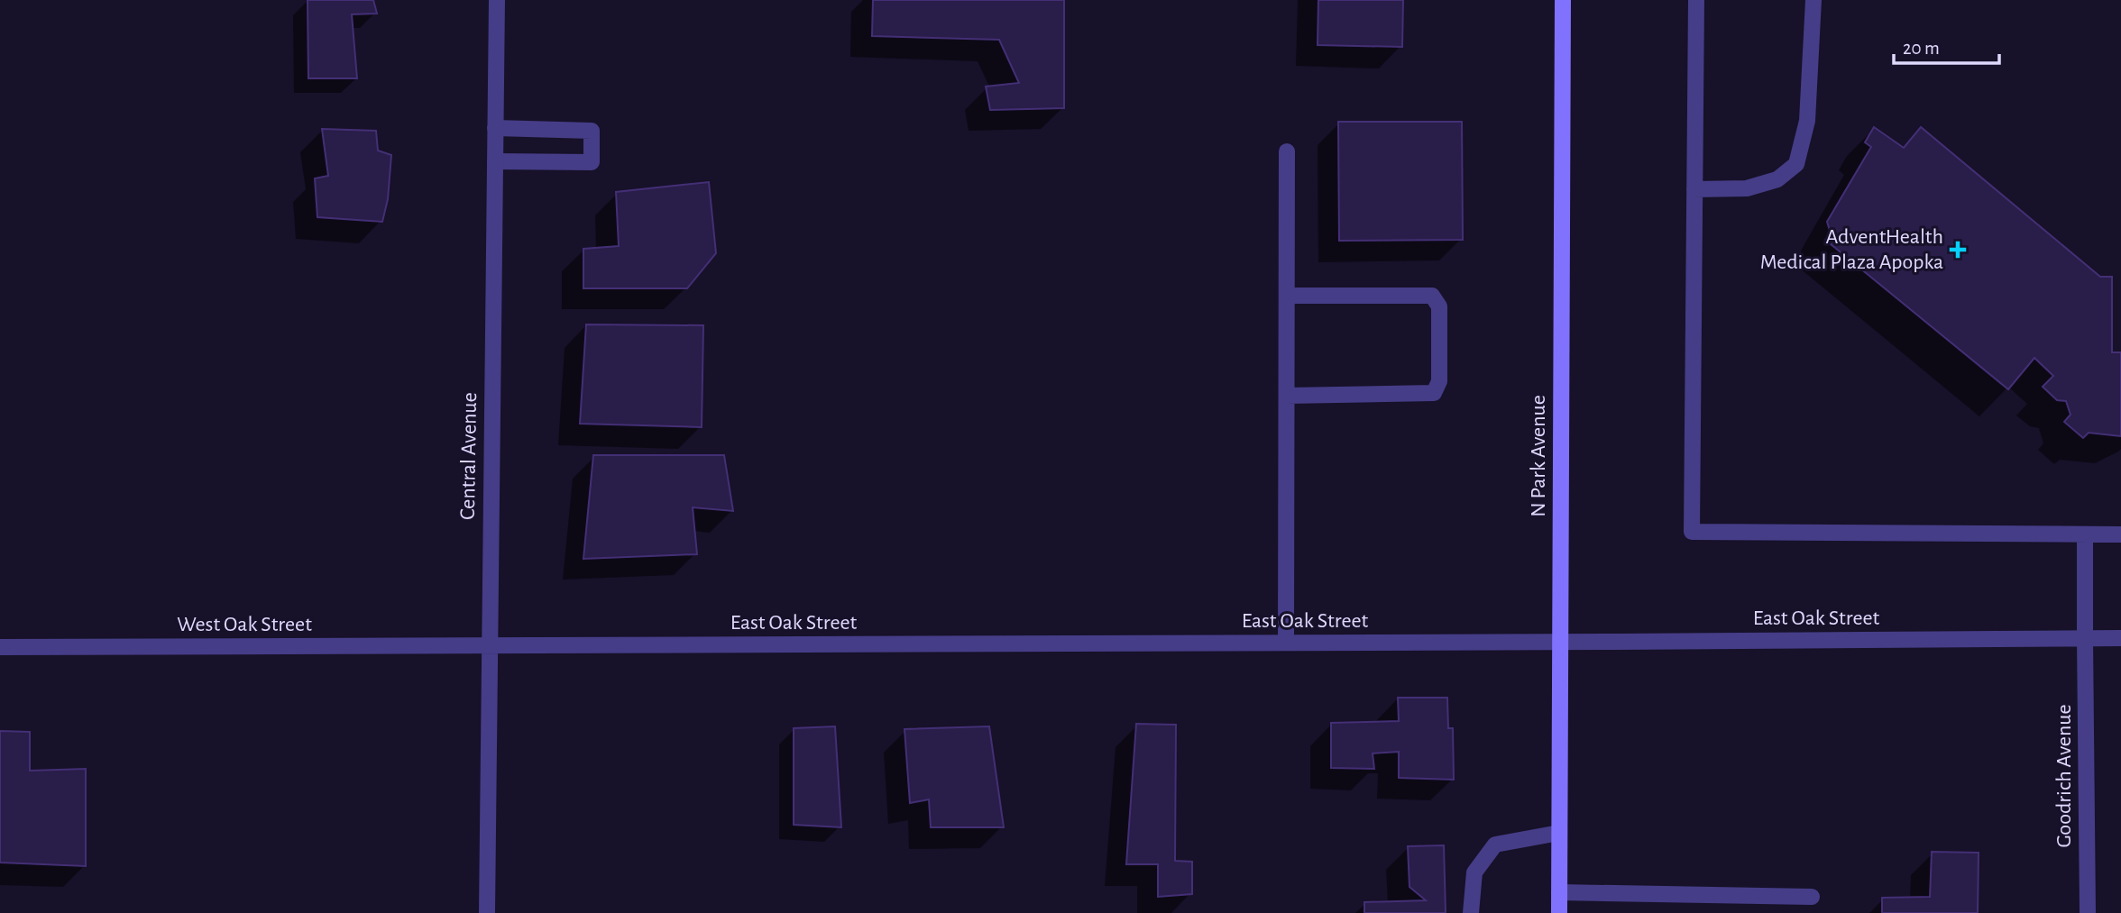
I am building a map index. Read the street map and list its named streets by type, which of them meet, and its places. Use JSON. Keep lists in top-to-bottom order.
{
  "streets": {
    "main road": ["N Park Avenue"],
    "street": [
      "Central Avenue",
      "East Oak Street",
      "West Oak Street",
      "Goodrich Avenue"
    ]
  },
  "crossings": [
    ["Central Avenue", "East Oak Street"],
    ["Central Avenue", "West Oak Street"],
    ["N Park Avenue", "East Oak Street"],
    ["East Oak Street", "West Oak Street"],
    ["East Oak Street", "Goodrich Avenue"]
  ],
  "places": {
    "health": ["AdventHealth Medical Plaza Apopka"]
  },
  "scale_bar": "20 m"
}
